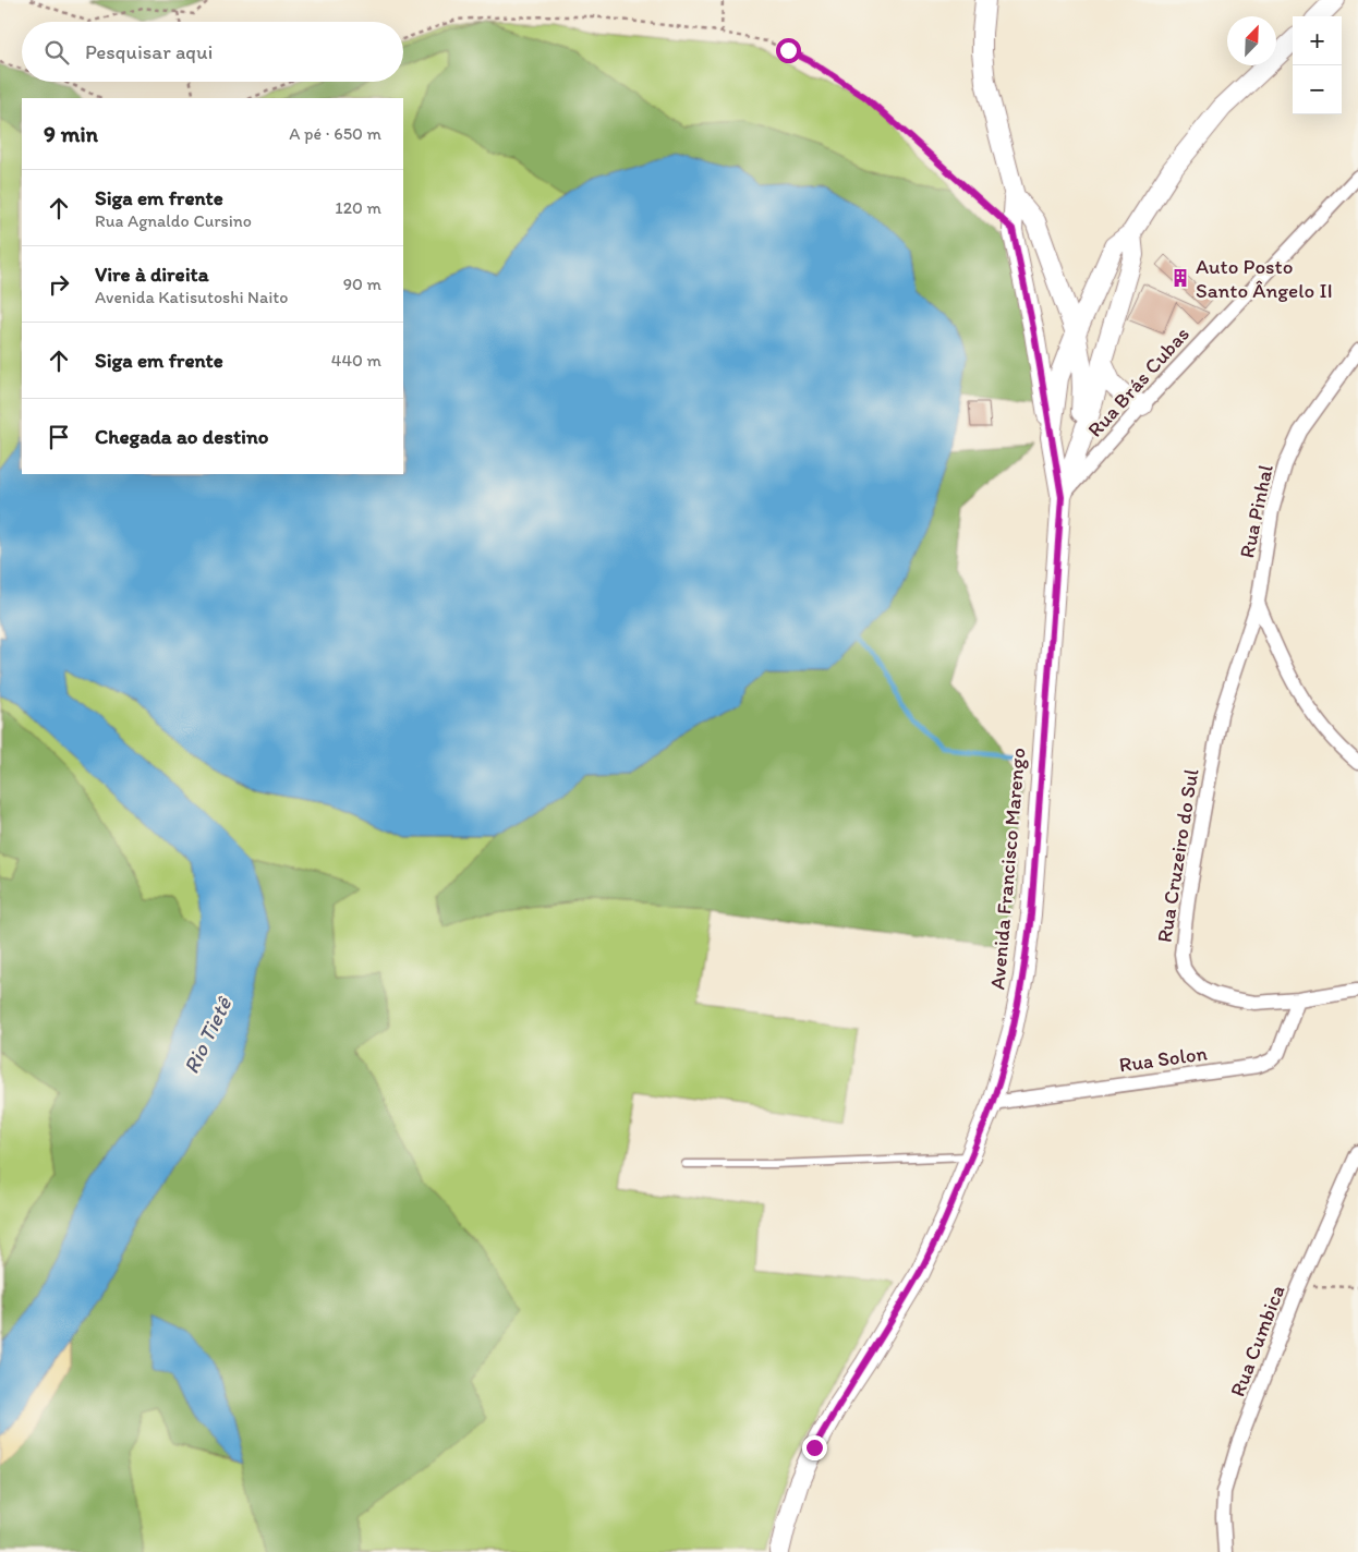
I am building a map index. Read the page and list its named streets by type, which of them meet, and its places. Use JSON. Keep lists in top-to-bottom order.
{
  "streets": {
    "main road": ["Avenida Francisco Marengo"],
    "street": [
      "Rua Brás Cubas",
      "Rua Pinhal",
      "Rua Cruzeiro do Sul",
      "Rua Solon",
      "Rua Cumbica"
    ]
  },
  "crossings": [
    ["Rua Brás Cubas", "Avenida Francisco Marengo"],
    ["Rua Pinhal", "Rua Cruzeiro do Sul"],
    ["Rua Cruzeiro do Sul", "Rua Solon"],
    ["Avenida Francisco Marengo", "Rua Solon"]
  ],
  "water": ["Rio Tietê"],
  "places": {
    "building": ["Auto Posto Santo Ângelo II"]
  },
  "north": "top right",
  "page": {
    "map_buttons": ["+", "−"],
    "search": "Pesquisar aqui",
    "heading": ["9 min", "A pé · 650 m"],
    "list": [
      ["Siga em frente", "Rua Agnaldo Cursino", "120 m"],
      ["Vire à direita", "Avenida Katisutoshi Naito", "90 m"],
      ["Siga em frente", "440 m"],
      "Chegada ao destino"
    ]
  }
}
